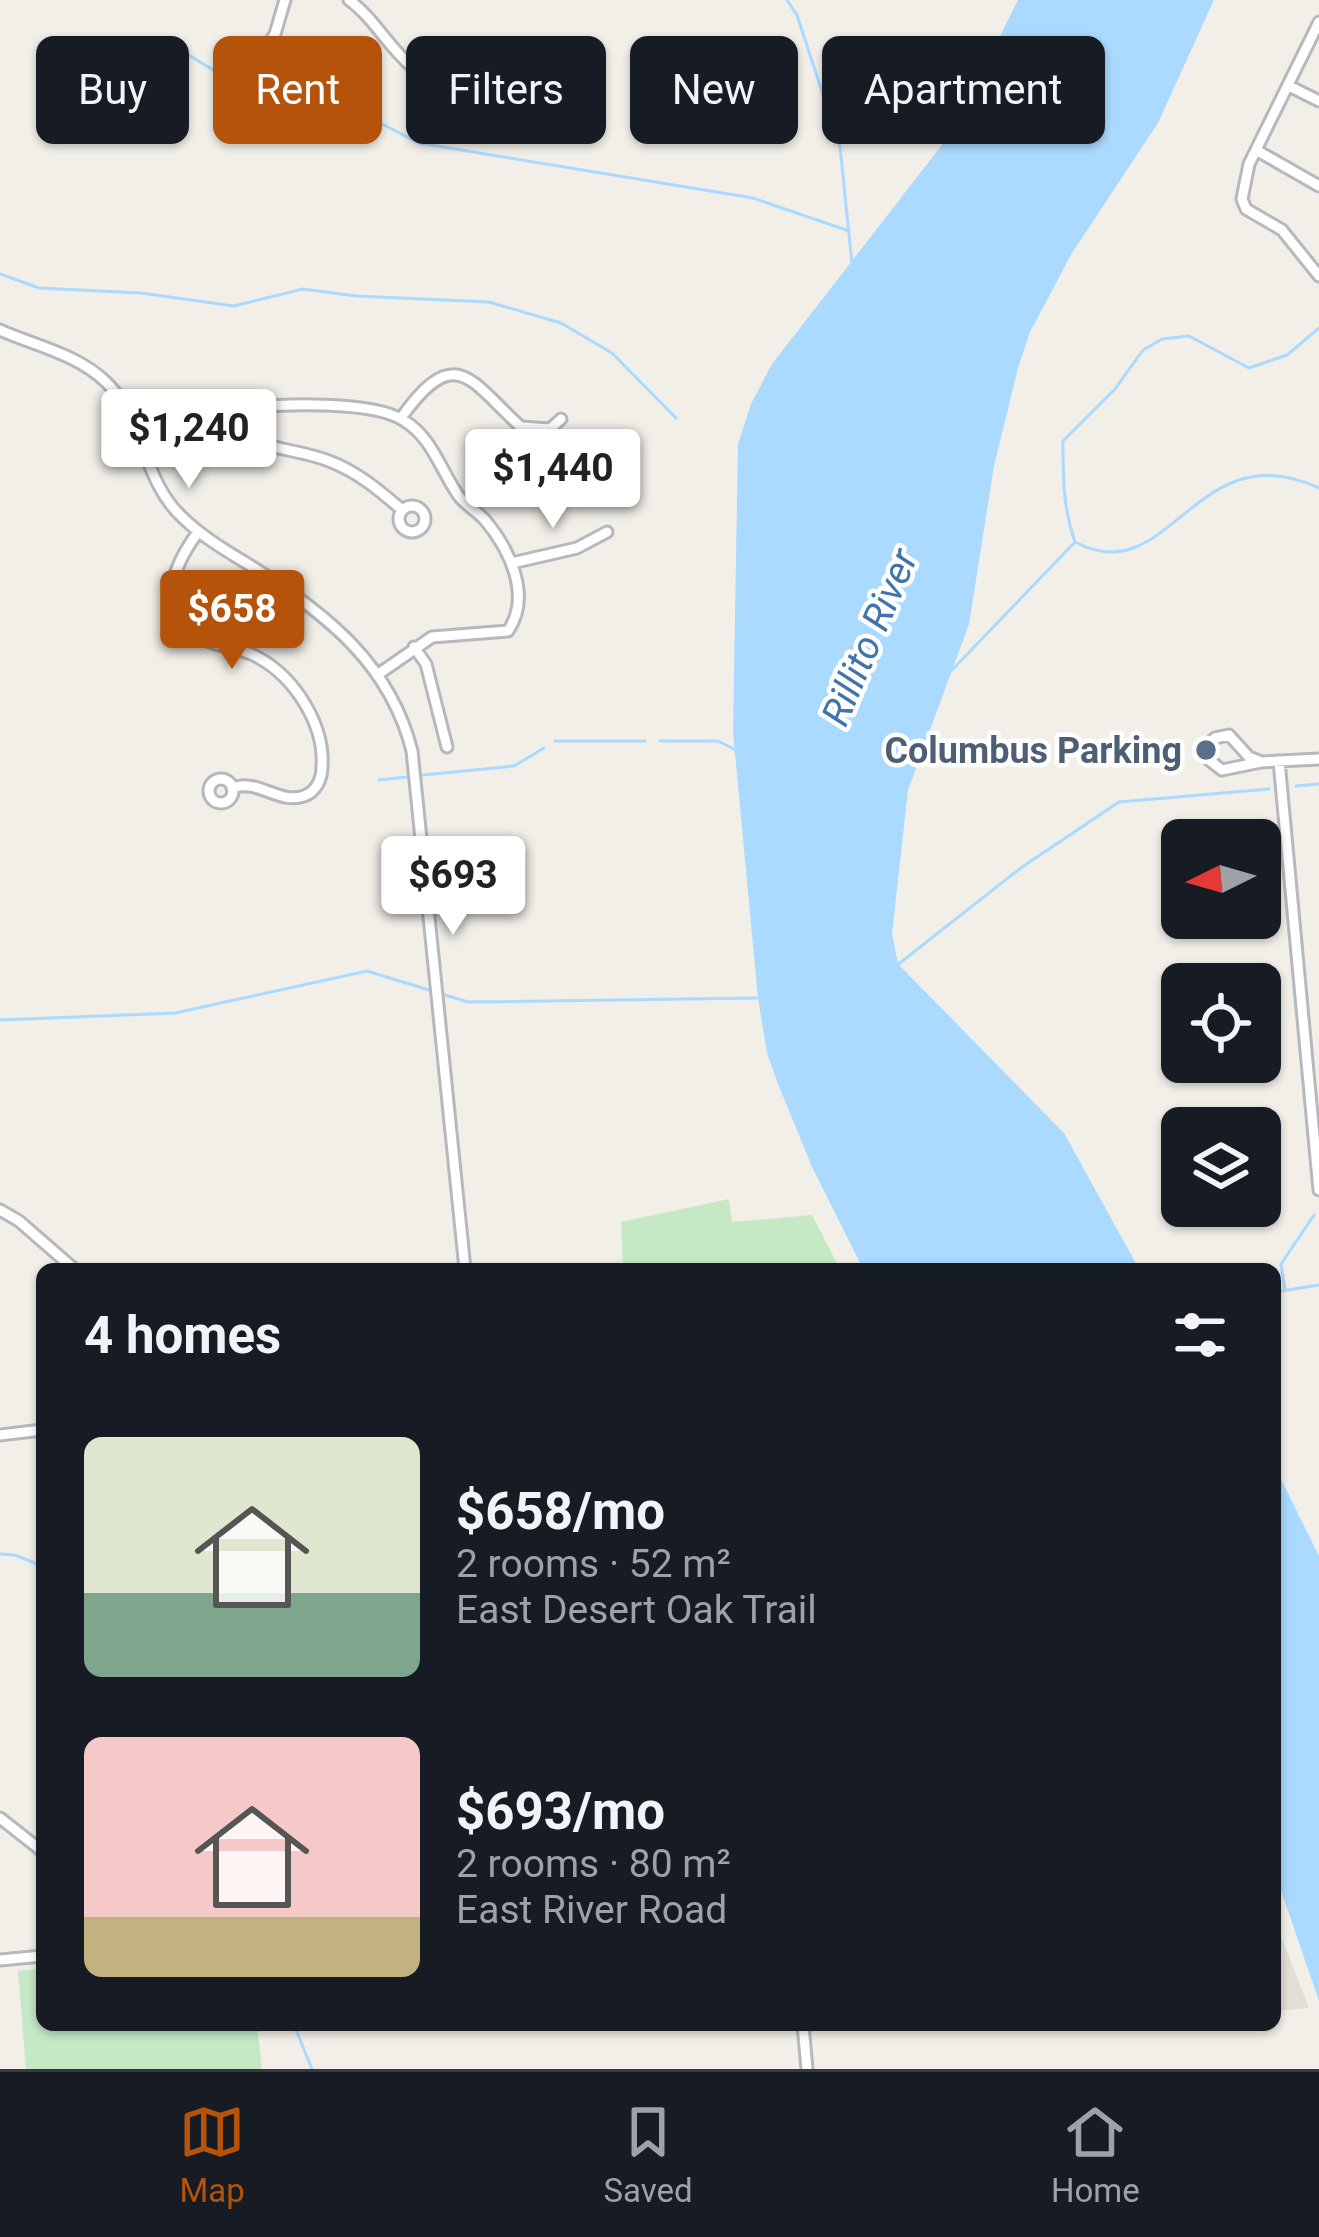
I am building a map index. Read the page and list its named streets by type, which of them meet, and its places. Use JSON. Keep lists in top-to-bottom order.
{
  "water": ["Rillito River"],
  "places": ["Columbus Parking"],
  "north": "left",
  "page": {
    "chip": [
      "Buy",
      "Rent",
      "Filters",
      "New",
      "Apartment"
    ],
    "price": [
      "$1,240",
      "$1,440",
      "$658",
      "$693"
    ],
    "heading": "4 homes",
    "list": [
      {
        "name": "$658/mo",
        "note": "2 rooms · 52 m² · East Desert Oak Trail"
      },
      {
        "name": "$693/mo",
        "note": "2 rooms · 80 m² · East River Road"
      }
    ],
    "tabs": ["Map", "Saved", "Home"]
  }
}
